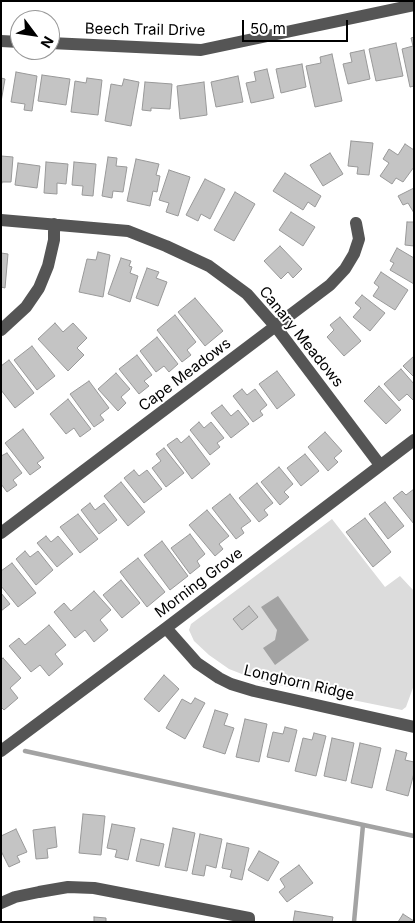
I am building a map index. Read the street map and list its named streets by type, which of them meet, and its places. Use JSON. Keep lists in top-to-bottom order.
{
  "streets": {
    "street": [
      "Beech Trail Drive",
      "Canary Meadows",
      "Cape Meadows",
      "Morning Grove",
      "Longhorn Ridge"
    ]
  },
  "crossings": [
    ["Canary Meadows", "Cape Meadows"],
    ["Canary Meadows", "Morning Grove"],
    ["Morning Grove", "Longhorn Ridge"]
  ],
  "scale_bar": "50 m",
  "north": "bottom right"
}
